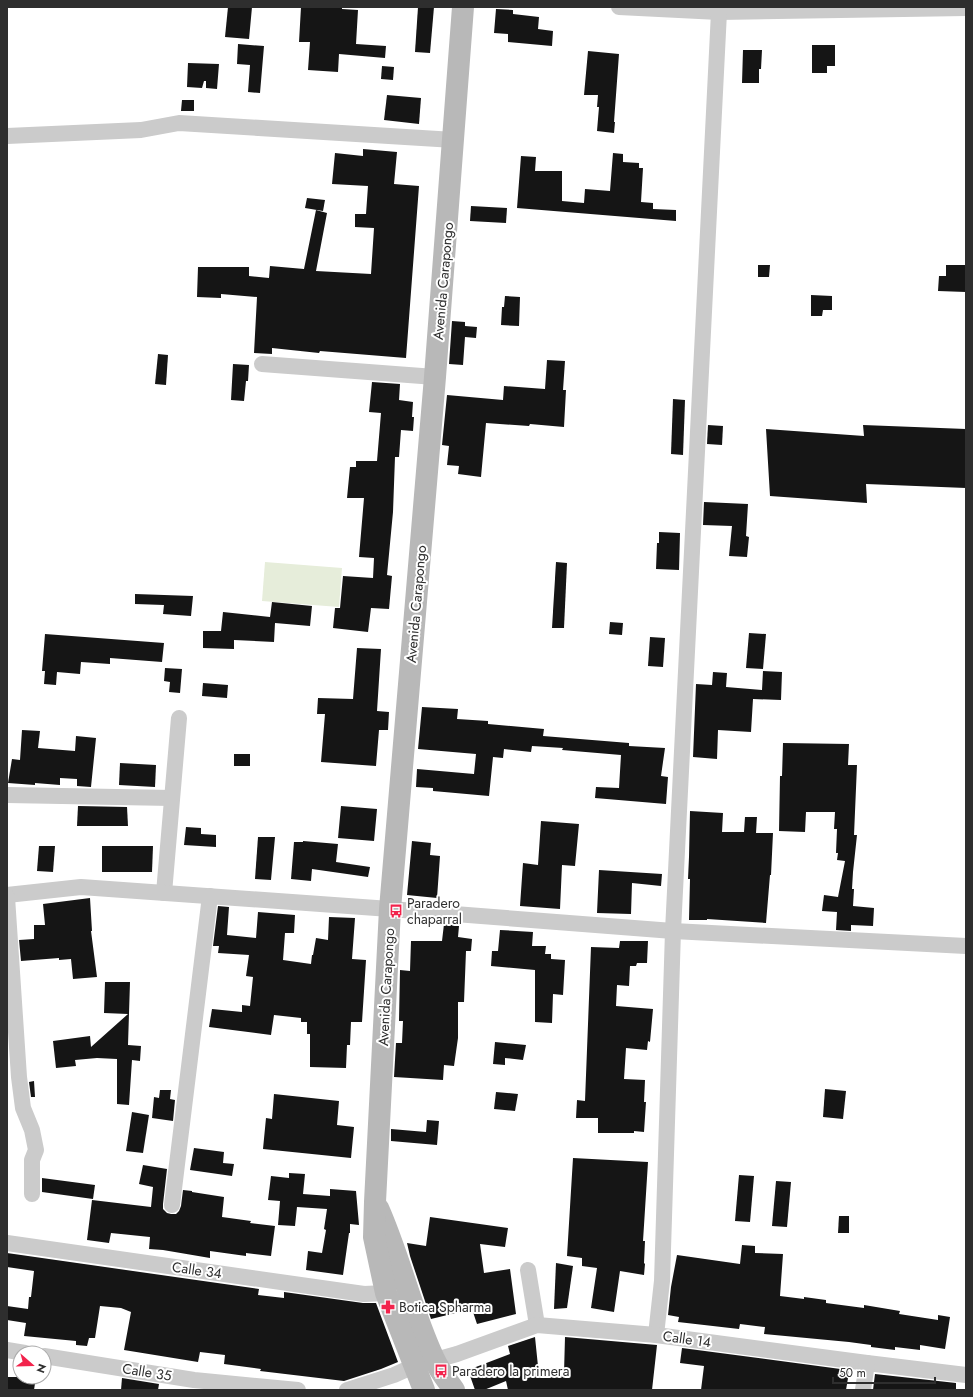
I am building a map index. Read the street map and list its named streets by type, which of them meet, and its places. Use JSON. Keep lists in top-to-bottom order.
{
  "streets": {
    "street": [
      "Avenida Carapongo",
      "Calle 34",
      "Calle 14",
      "Calle 35"
    ]
  },
  "crossings": [
    ["Avenida Carapongo", "Calle 34"],
    ["Avenida Carapongo", "Calle 14"]
  ],
  "places": {
    "bus stop": ["Paradero chaparral", "Paradero la primera"],
    "pharmacy": ["Botica Spharma"]
  },
  "scale_bar": "50 m",
  "north": "right"
}
